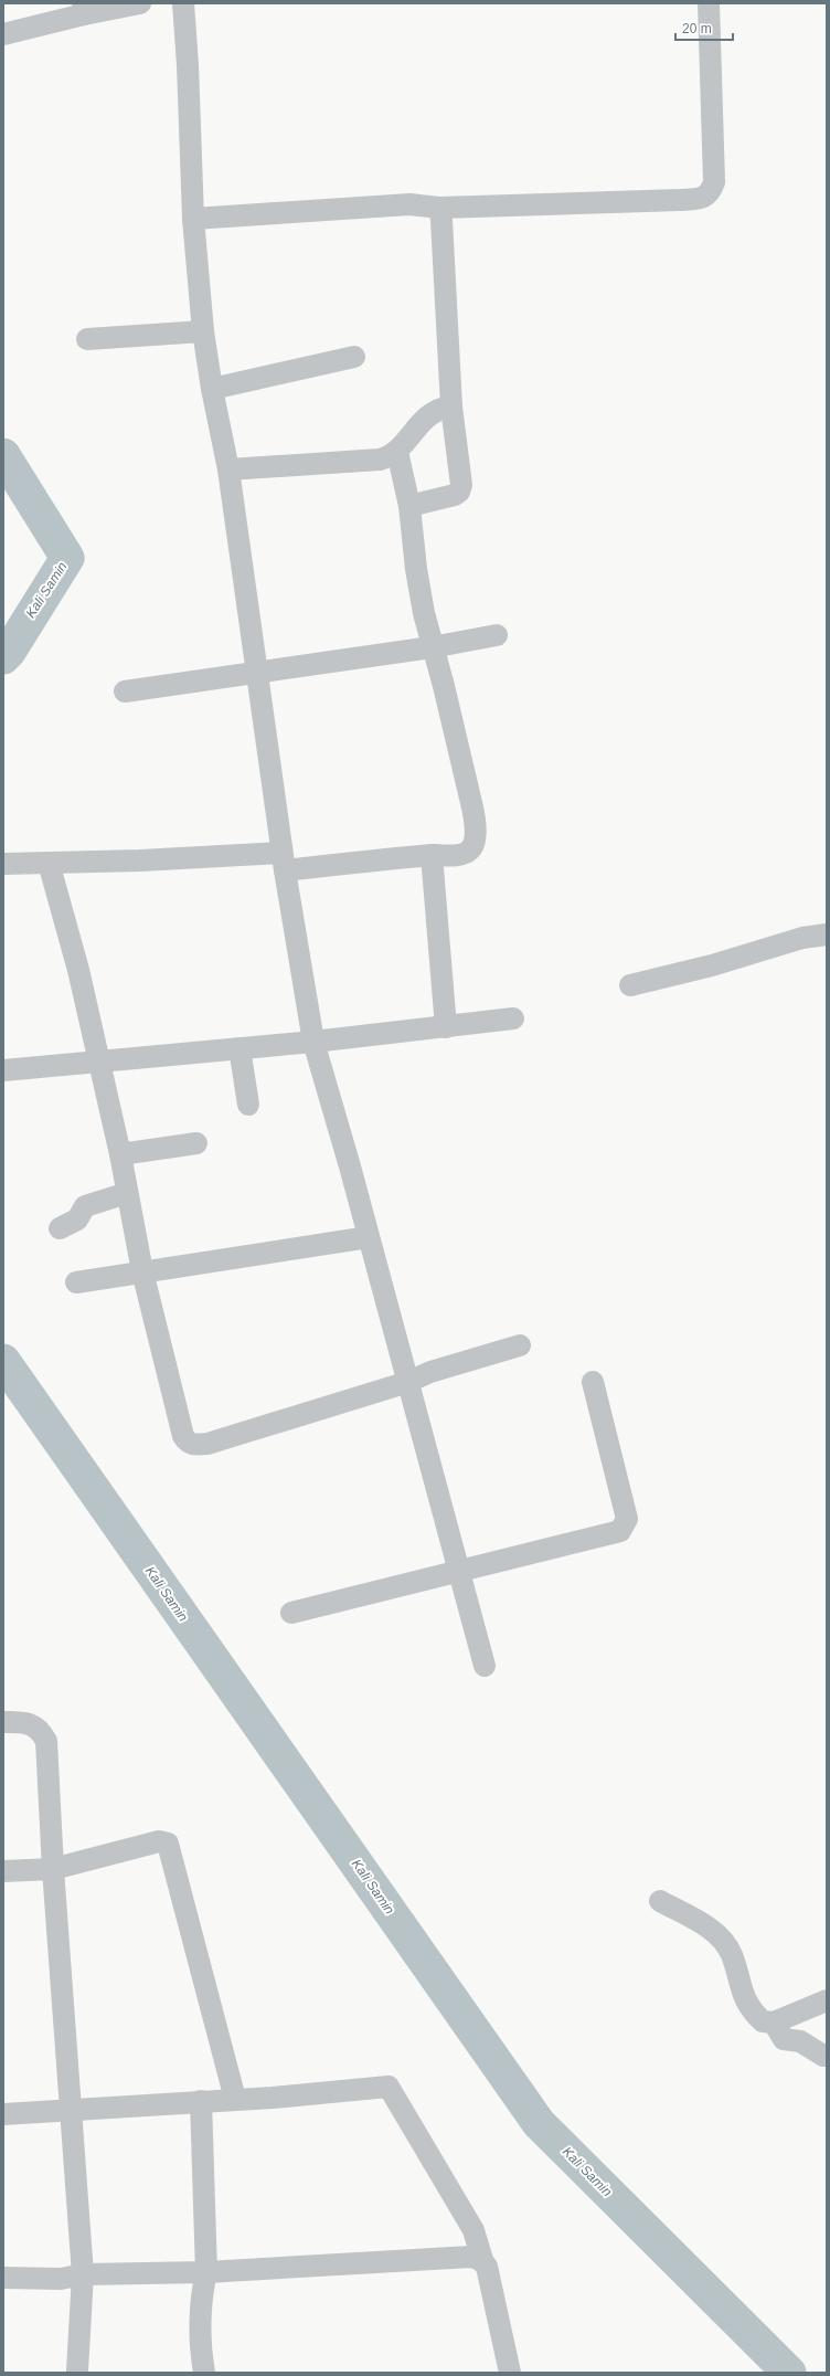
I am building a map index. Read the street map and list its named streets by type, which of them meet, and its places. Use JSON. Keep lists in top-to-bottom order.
{
  "water": ["Kali Samin"],
  "scale_bar": "20 m"
}
